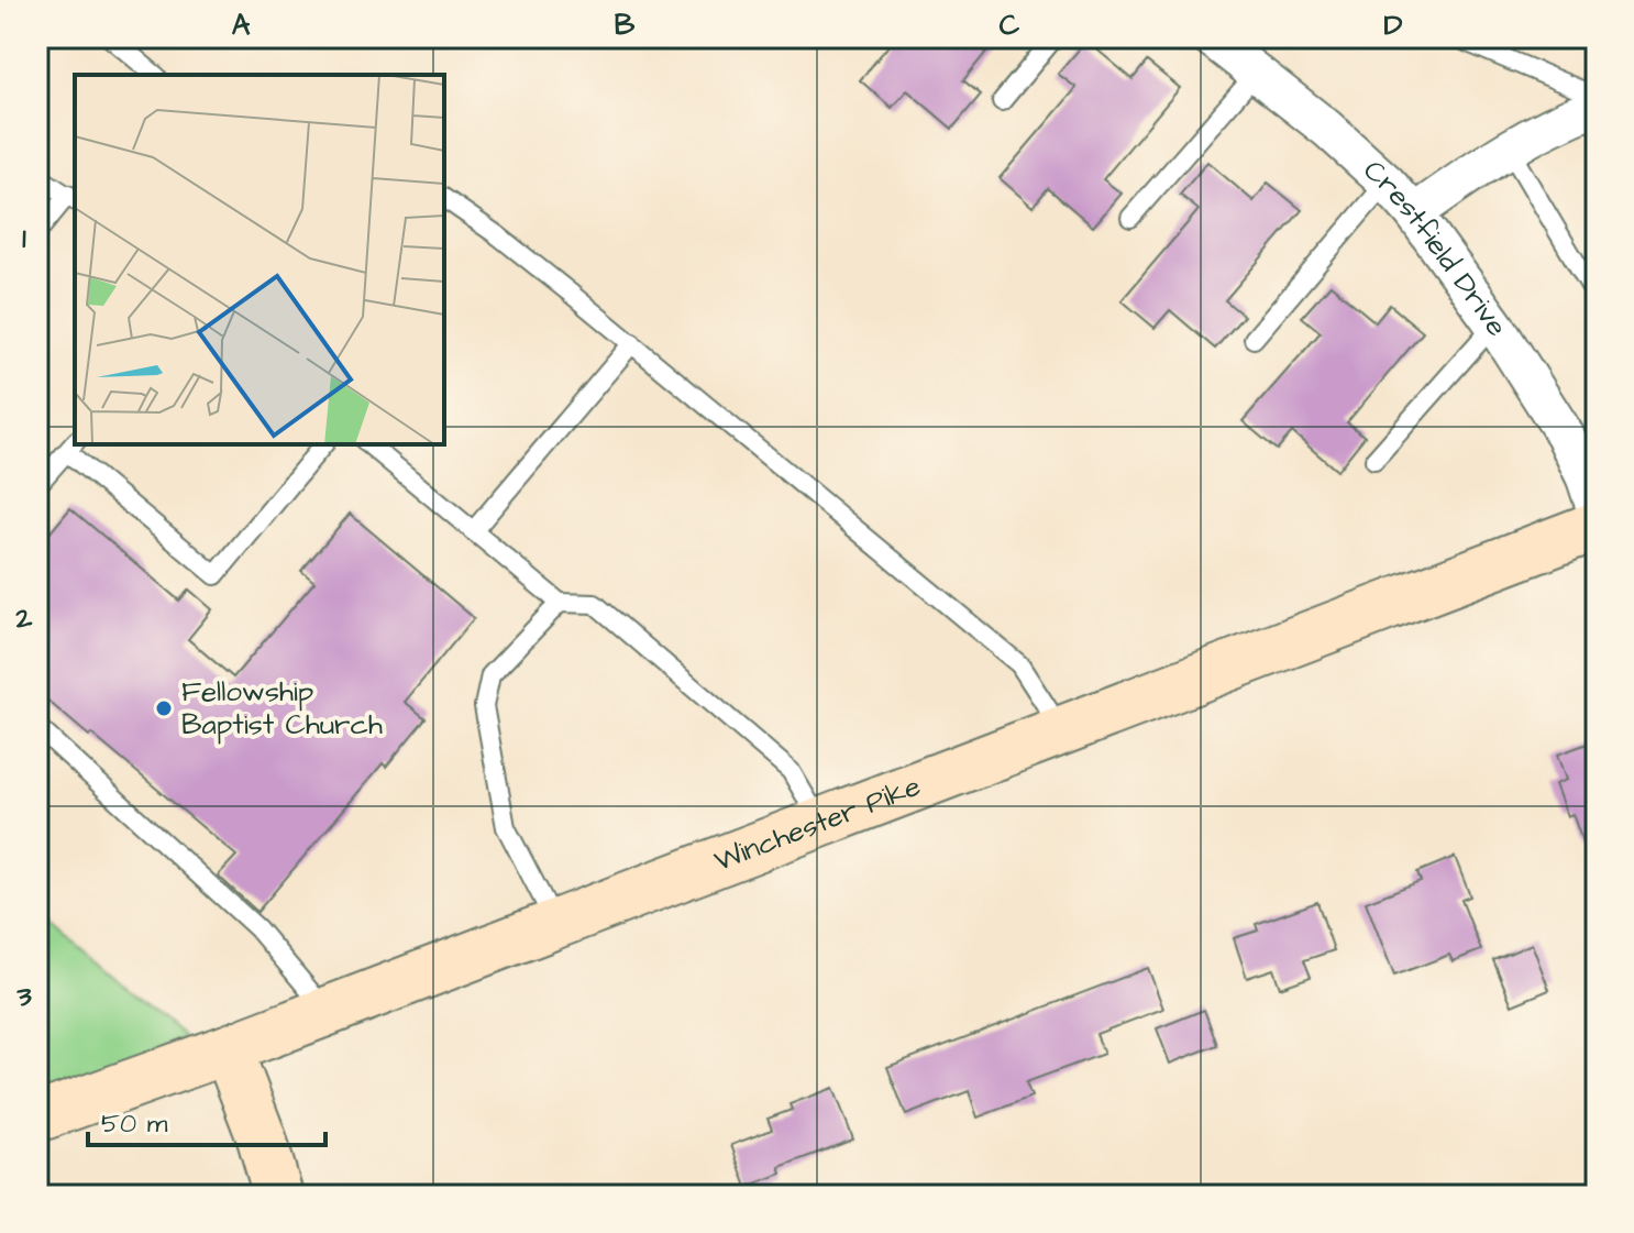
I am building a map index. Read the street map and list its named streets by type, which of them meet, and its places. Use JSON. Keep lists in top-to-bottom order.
{
  "streets": {
    "main road": ["Winchester Pike"],
    "street": ["Crestfield Drive"]
  },
  "places": ["Fellowship Baptist Church"],
  "scale_bar": "50 m",
  "grid": {
    "columns": [
      "A",
      "B",
      "C",
      "D"
    ],
    "rows": ["1", "2", "3"]
  }
}
